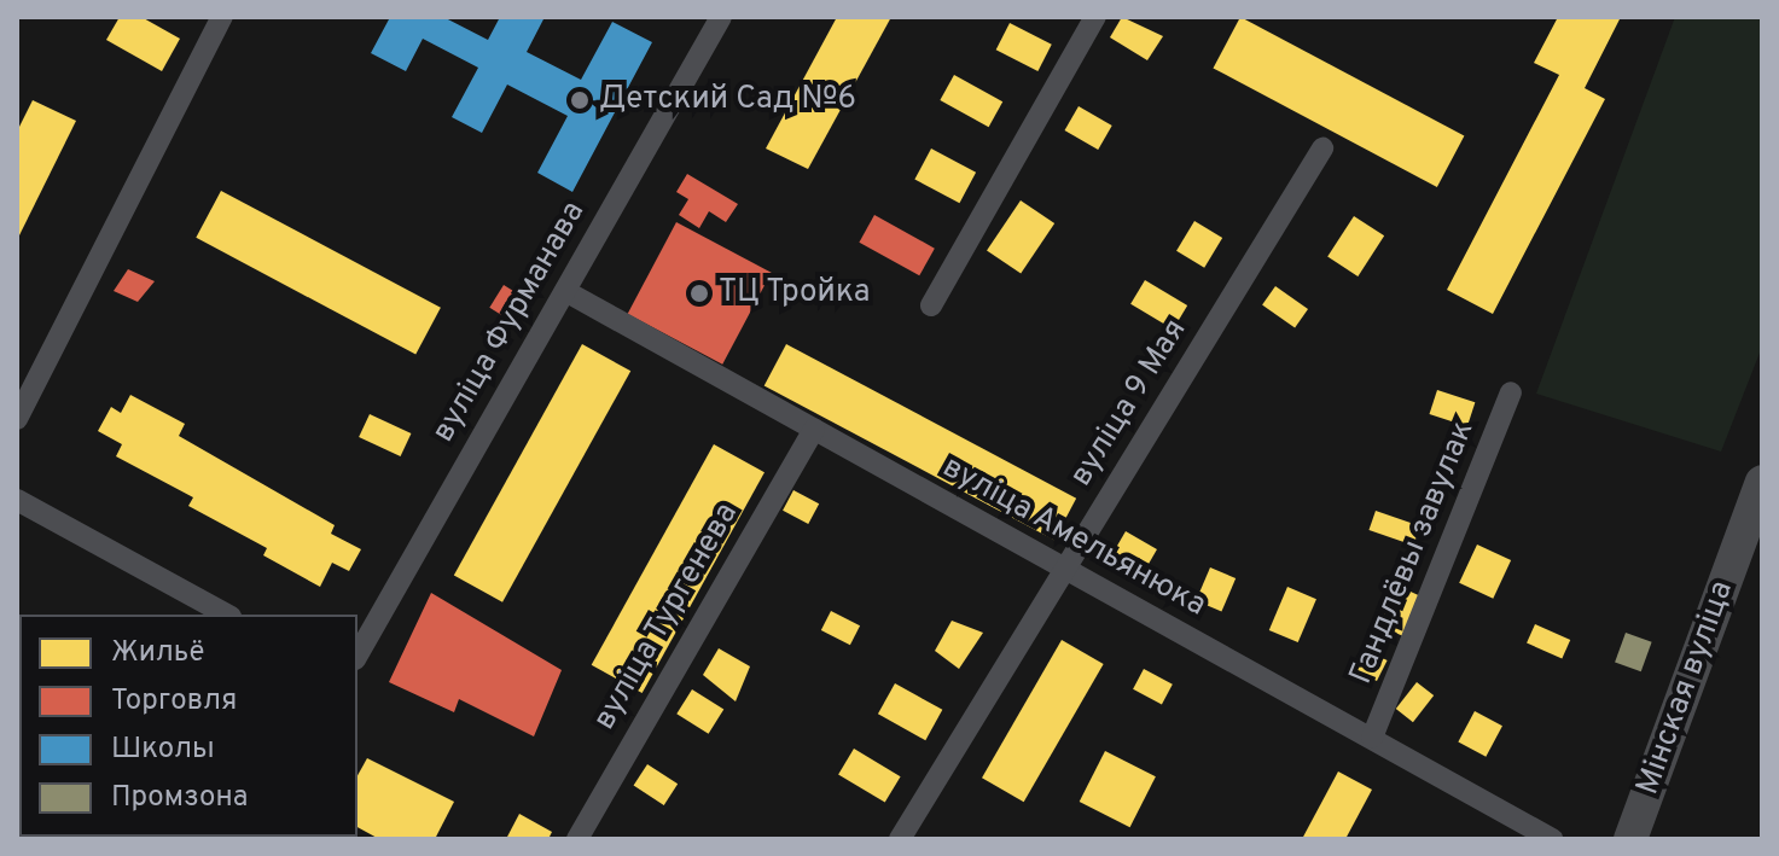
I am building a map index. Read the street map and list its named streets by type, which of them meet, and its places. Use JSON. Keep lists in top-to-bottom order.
{
  "streets": {
    "main road": ["Мінская вуліца"],
    "street": [
      "вуліца Фурманава",
      "вуліца 9 Мая",
      "вуліца Амельянюка",
      "Гандлёвы завулак",
      "вуліца Тургенева"
    ]
  },
  "crossings": [
    ["вуліца Фурманава", "вуліца Амельянюка"],
    ["вуліца 9 Мая", "вуліца Амельянюка"],
    ["вуліца Амельянюка", "Гандлёвы завулак"],
    ["вуліца Амельянюка", "вуліца Тургенева"]
  ],
  "places": ["Детский Сад №6", "ТЦ Тройка"],
  "legend": [
    "Жильё",
    "Торговля",
    "Школы",
    "Промзона"
  ]
}
